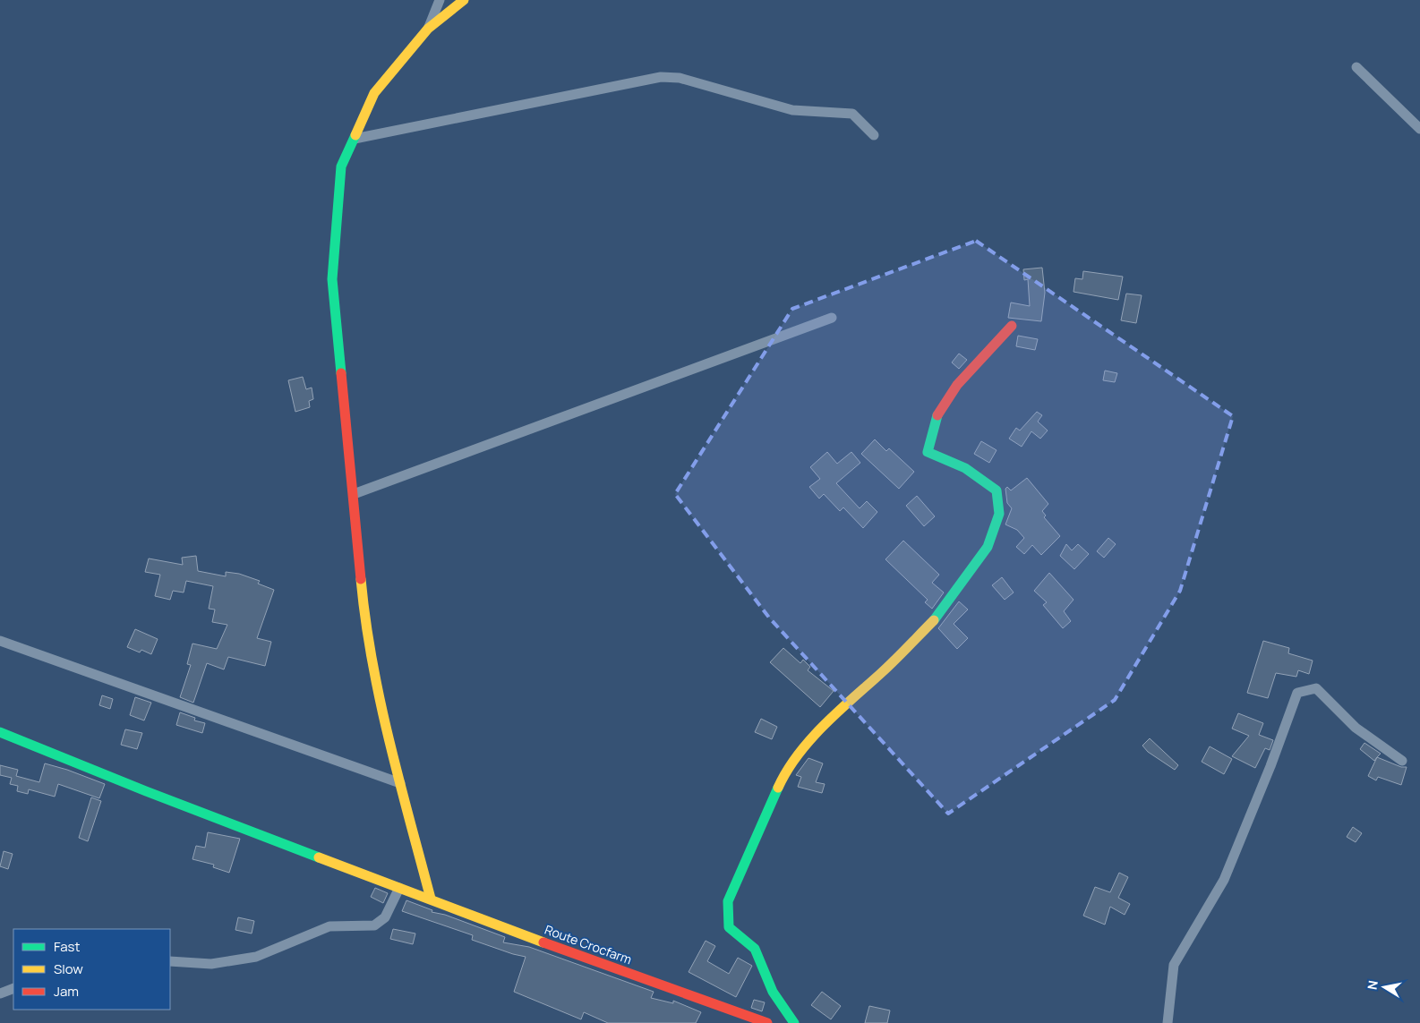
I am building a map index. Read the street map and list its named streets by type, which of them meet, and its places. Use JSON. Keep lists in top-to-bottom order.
{
  "streets": {
    "street": ["Route Crocfarm"]
  },
  "legend": ["Fast", "Slow", "Jam"],
  "north": "left"
}
